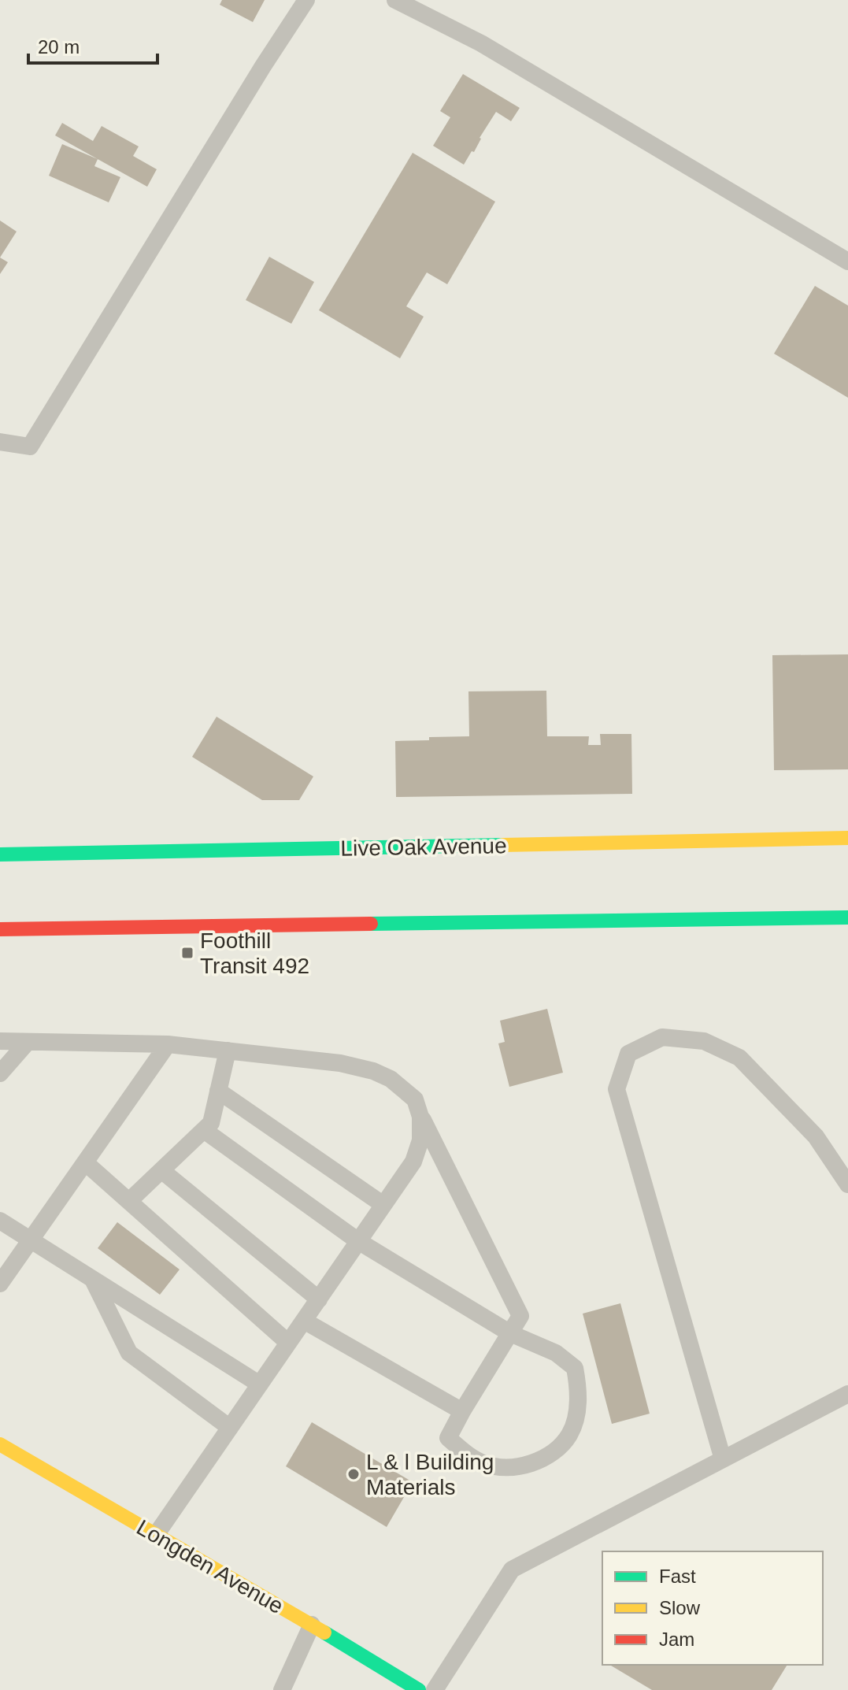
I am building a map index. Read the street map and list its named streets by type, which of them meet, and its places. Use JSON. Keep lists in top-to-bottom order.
{
  "streets": {
    "main road": ["Live Oak Avenue", "Longden Avenue"]
  },
  "places": {
    "transit": ["Foothill Transit 492"],
    "other": ["L & l Building Materials"]
  },
  "legend": ["Fast", "Slow", "Jam"],
  "scale_bar": "20 m"
}
